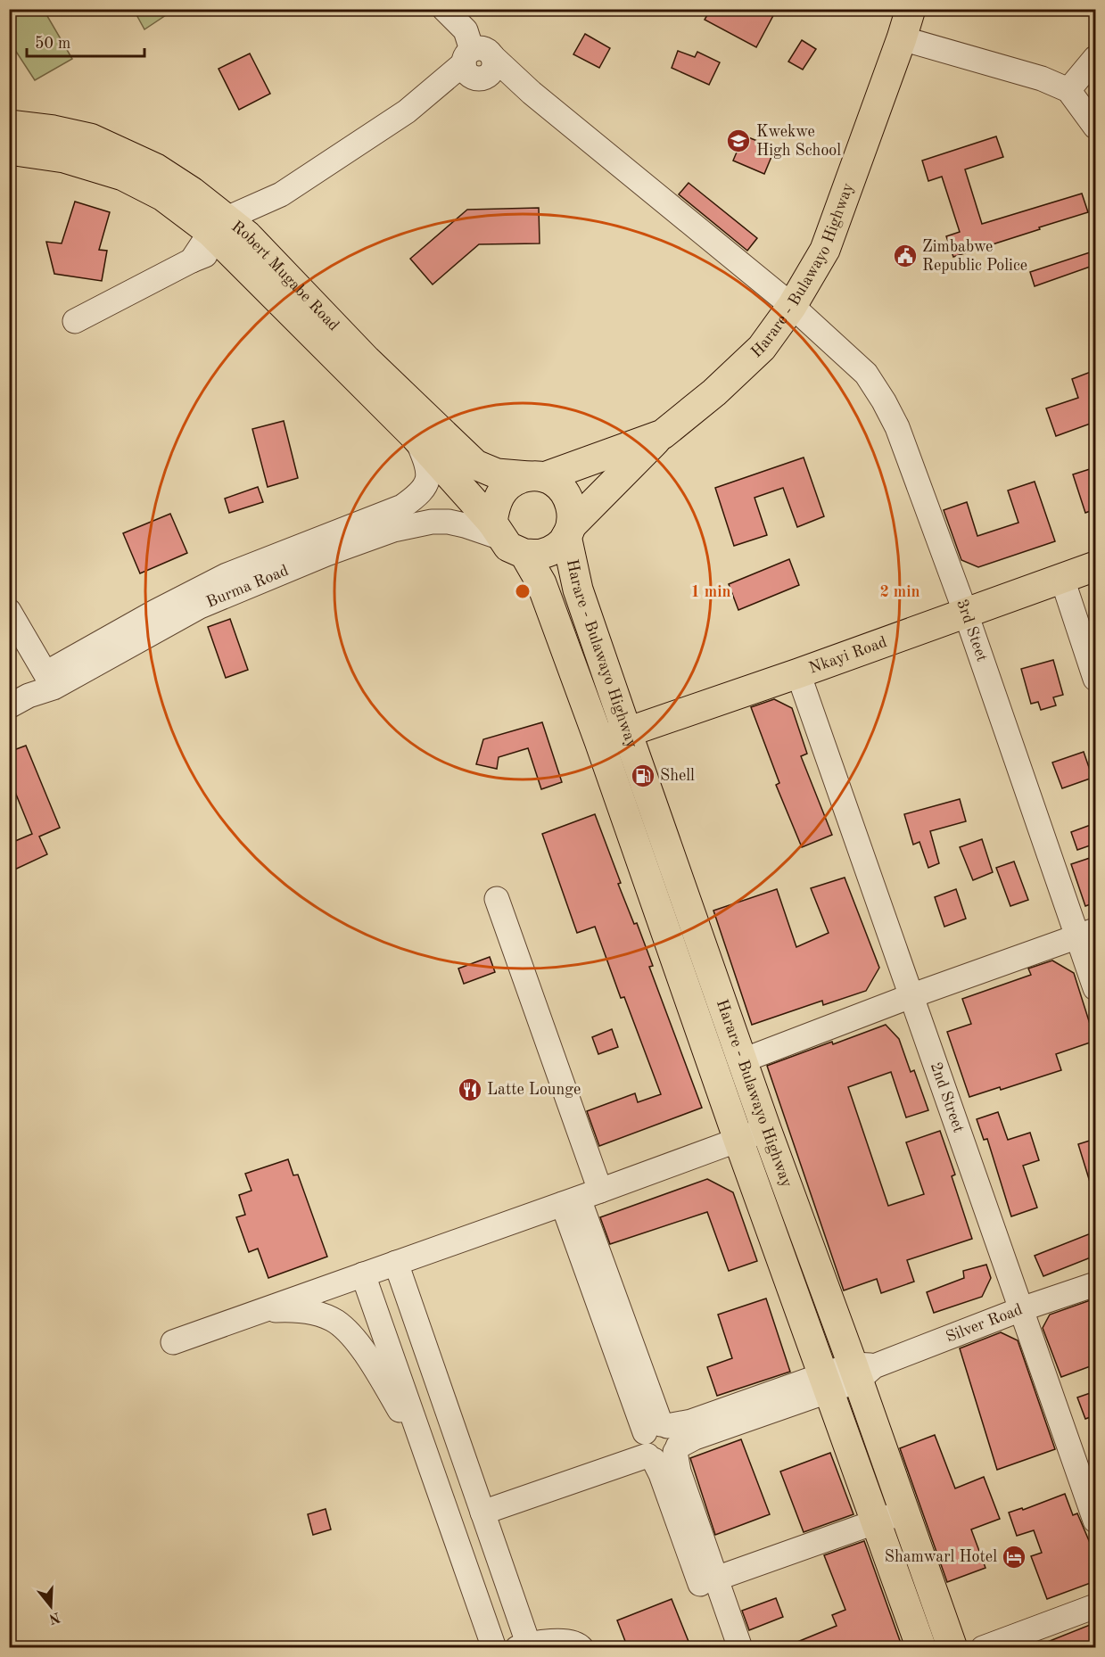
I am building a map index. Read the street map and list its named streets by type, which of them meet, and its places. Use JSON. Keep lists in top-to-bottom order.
{
  "streets": {
    "main road": ["Harare - Bulawayo Highway", "Robert Mugabe Road", "Nkayi Road"],
    "street": [
      "Burma Road",
      "3rd Steet",
      "2nd Street",
      "Silver Road"
    ]
  },
  "crossings": [
    ["Harare - Bulawayo Highway", "Robert Mugabe Road"],
    ["Harare - Bulawayo Highway", "Burma Road"],
    ["Harare - Bulawayo Highway", "3rd Steet"],
    ["Harare - Bulawayo Highway", "Nkayi Road"],
    ["Harare - Bulawayo Highway", "Silver Road"],
    ["Robert Mugabe Road", "Burma Road"],
    ["3rd Steet", "Nkayi Road"],
    ["Nkayi Road", "2nd Street"],
    ["2nd Street", "Silver Road"]
  ],
  "places": {
    "school or university": ["Kwekwe High School"],
    "public building": ["Zimbabwe Republic Police"],
    "fuel station": ["Shell"],
    "restaurant": ["Latte Lounge"],
    "hotel": ["Shamwarl Hotel"]
  },
  "scale_bar": "50 m",
  "north": "bottom",
  "rings": ["1 min", "2 min"]
}
